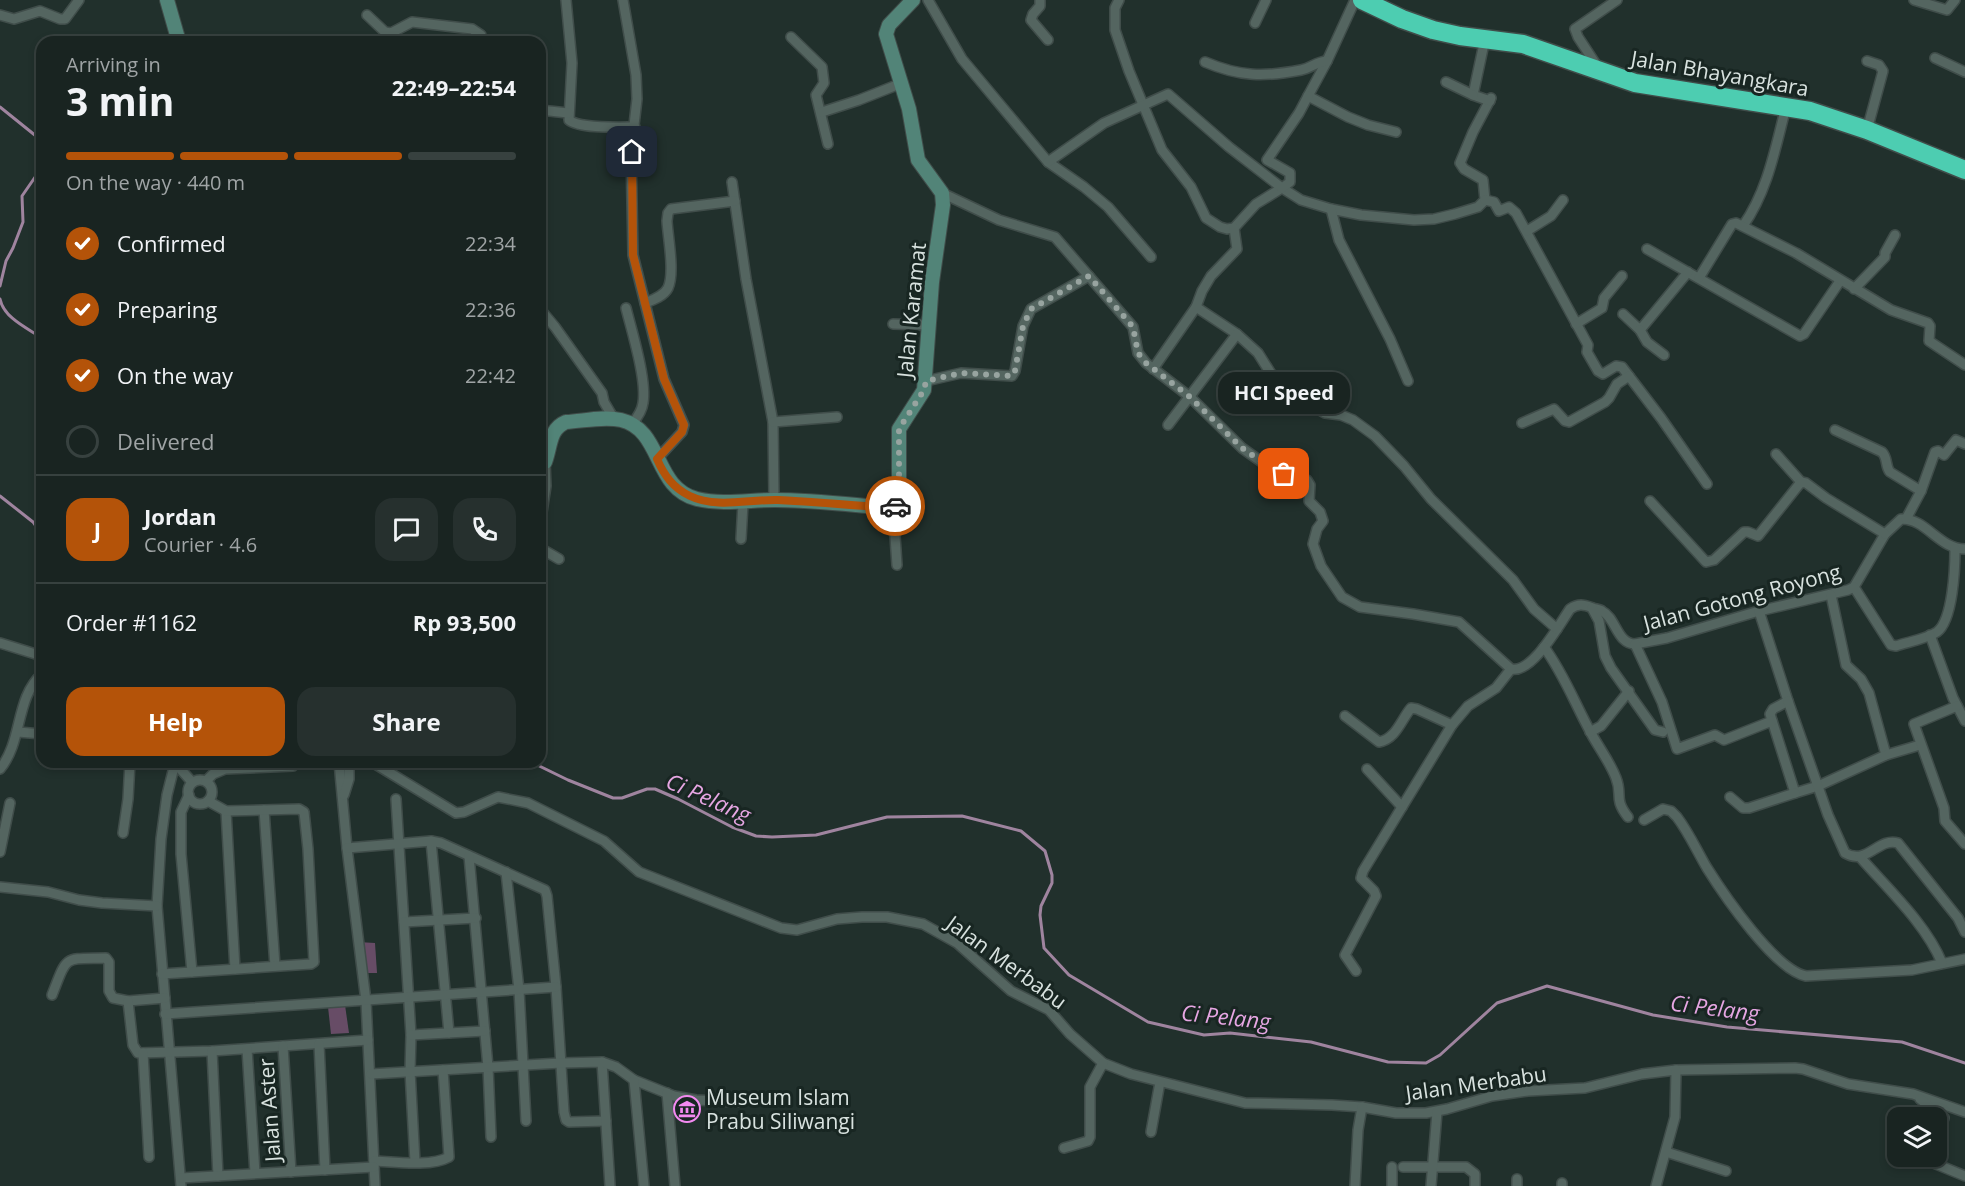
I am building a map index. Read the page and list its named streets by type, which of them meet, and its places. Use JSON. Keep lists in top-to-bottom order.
{
  "streets": {
    "highway": ["Jalan Bhayangkara"],
    "street": [
      "Jalan Karamat",
      "Jalan Gotong Royong",
      "Jalan Merbabu",
      "Jalan Aster"
    ]
  },
  "water": ["Ci Pelang"],
  "places": {
    "other": ["HCI Speed"],
    "museum": ["Museum Islam Prabu Siliwangi"]
  },
  "page": {
    "heading": ["3 min", "Arriving in", "22:49–22:54"],
    "panel": [
      "Jordan",
      "Courier · 4.6",
      "Order #1162",
      "Rp 93,500"
    ],
    "bar": "On the way · 440 m",
    "list": [
      ["Confirmed", "22:34"],
      ["Preparing", "22:36"],
      ["On the way", "22:42"],
      "Delivered"
    ],
    "bubble": "HCI Speed",
    "round": "J",
    "buttons": ["Help", "Share"]
  }
}
